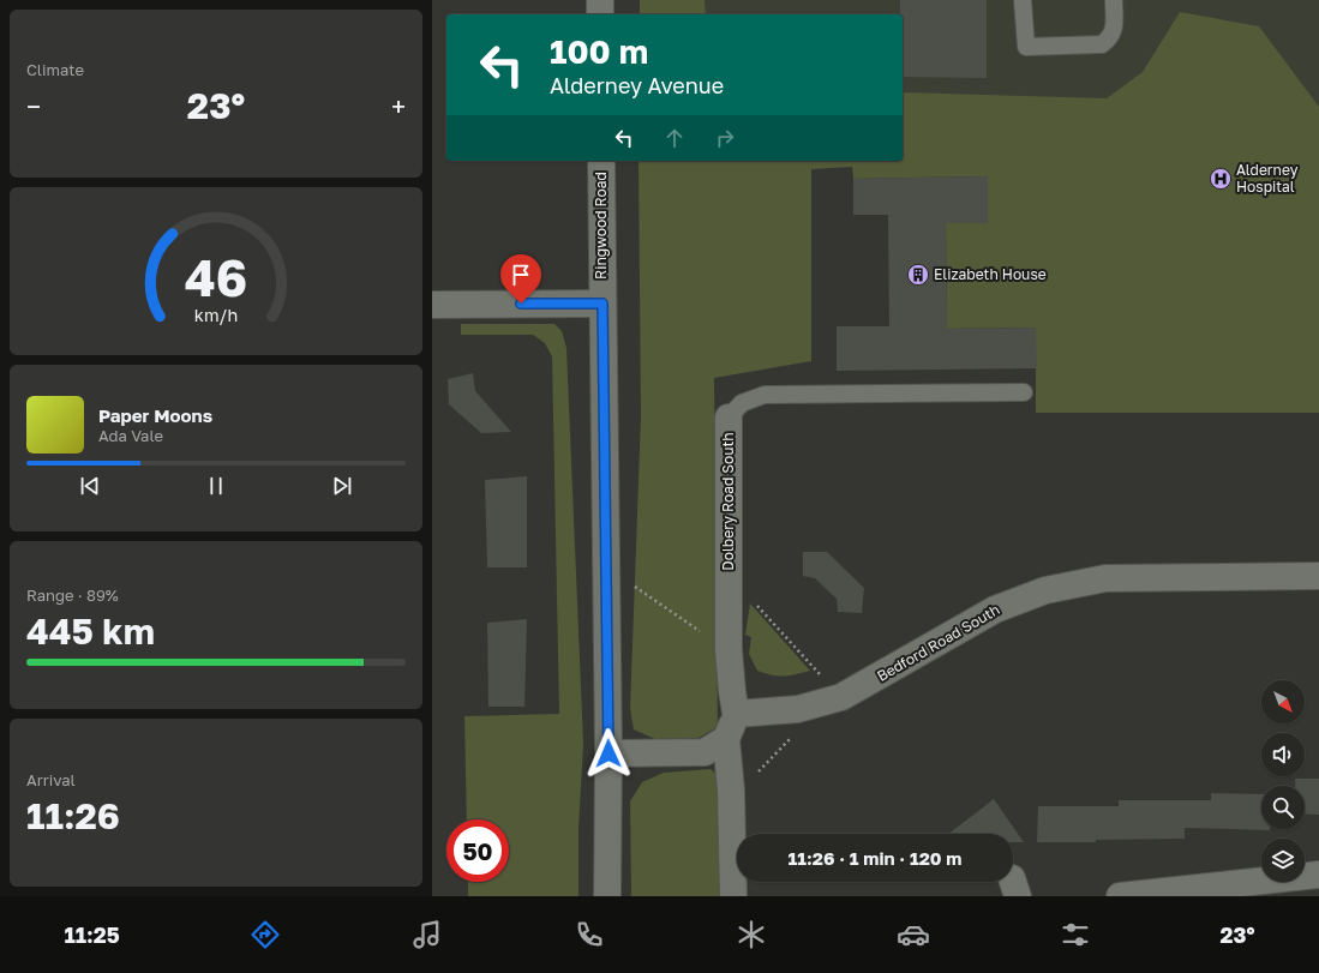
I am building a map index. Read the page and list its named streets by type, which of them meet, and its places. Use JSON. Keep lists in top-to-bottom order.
{
  "streets": {
    "street": ["Ringwood Road", "Dolbery Road South", "Bedford Road South"]
  },
  "crossings": [
    ["Dolbery Road South", "Bedford Road South"]
  ],
  "places": {
    "hospital": ["Alderney Hospital"],
    "building": ["Elizabeth House"]
  },
  "north": "bottom right",
  "page": {
    "tile": [
      "Climate",
      ["Range · 89%", "445 km"],
      ["Arrival", "11:26"]
    ],
    "turn": ["100 m", "Alderney Avenue"],
    "heat": ["−", "23°", "+"],
    "song": ["Paper Moons", "Ada Vale"],
    "limit": "50",
    "trip": "11:26 · 1 min · 120 m",
    "tabs": ["11:25", "23°"],
    "gauge": ["46", "km/h"]
  }
}
